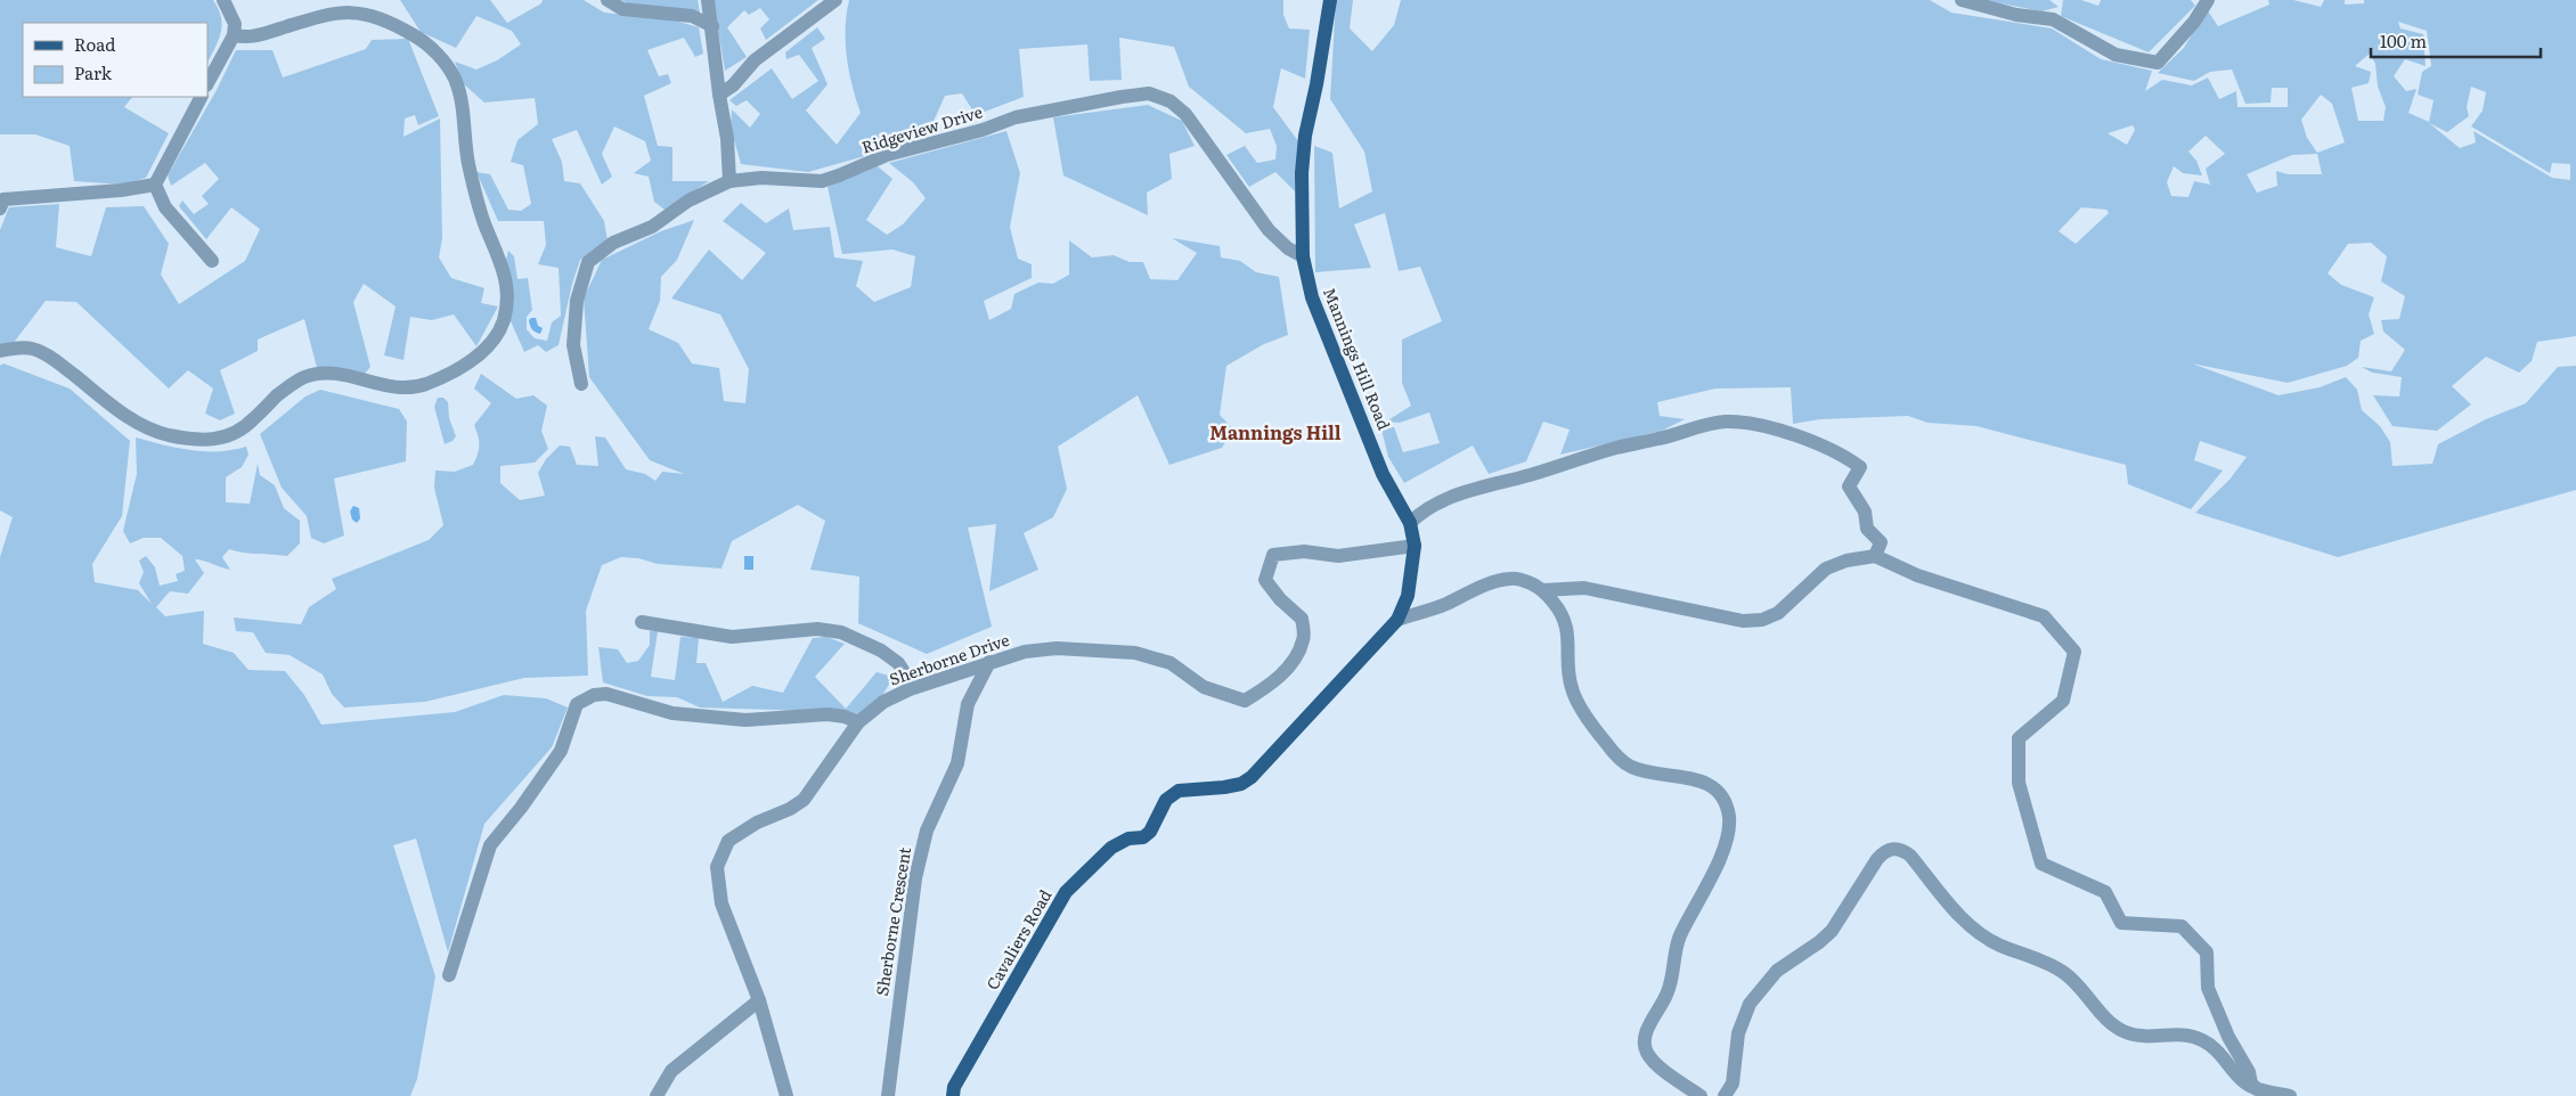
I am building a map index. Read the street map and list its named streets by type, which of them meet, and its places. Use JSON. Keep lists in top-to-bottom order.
{
  "streets": {
    "main road": ["Mannings Hill Road", "Cavaliers Road"],
    "street": ["Ridgeview Drive", "Sherborne Drive", "Sherborne Crescent"]
  },
  "crossings": [
    ["Ridgeview Drive", "Mannings Hill Road"],
    ["Mannings Hill Road", "Sherborne Drive"],
    ["Mannings Hill Road", "Cavaliers Road"],
    ["Sherborne Drive", "Sherborne Crescent"]
  ],
  "districts": ["Mannings Hill"],
  "legend": ["Road", "Park"],
  "scale_bar": "100 m"
}
